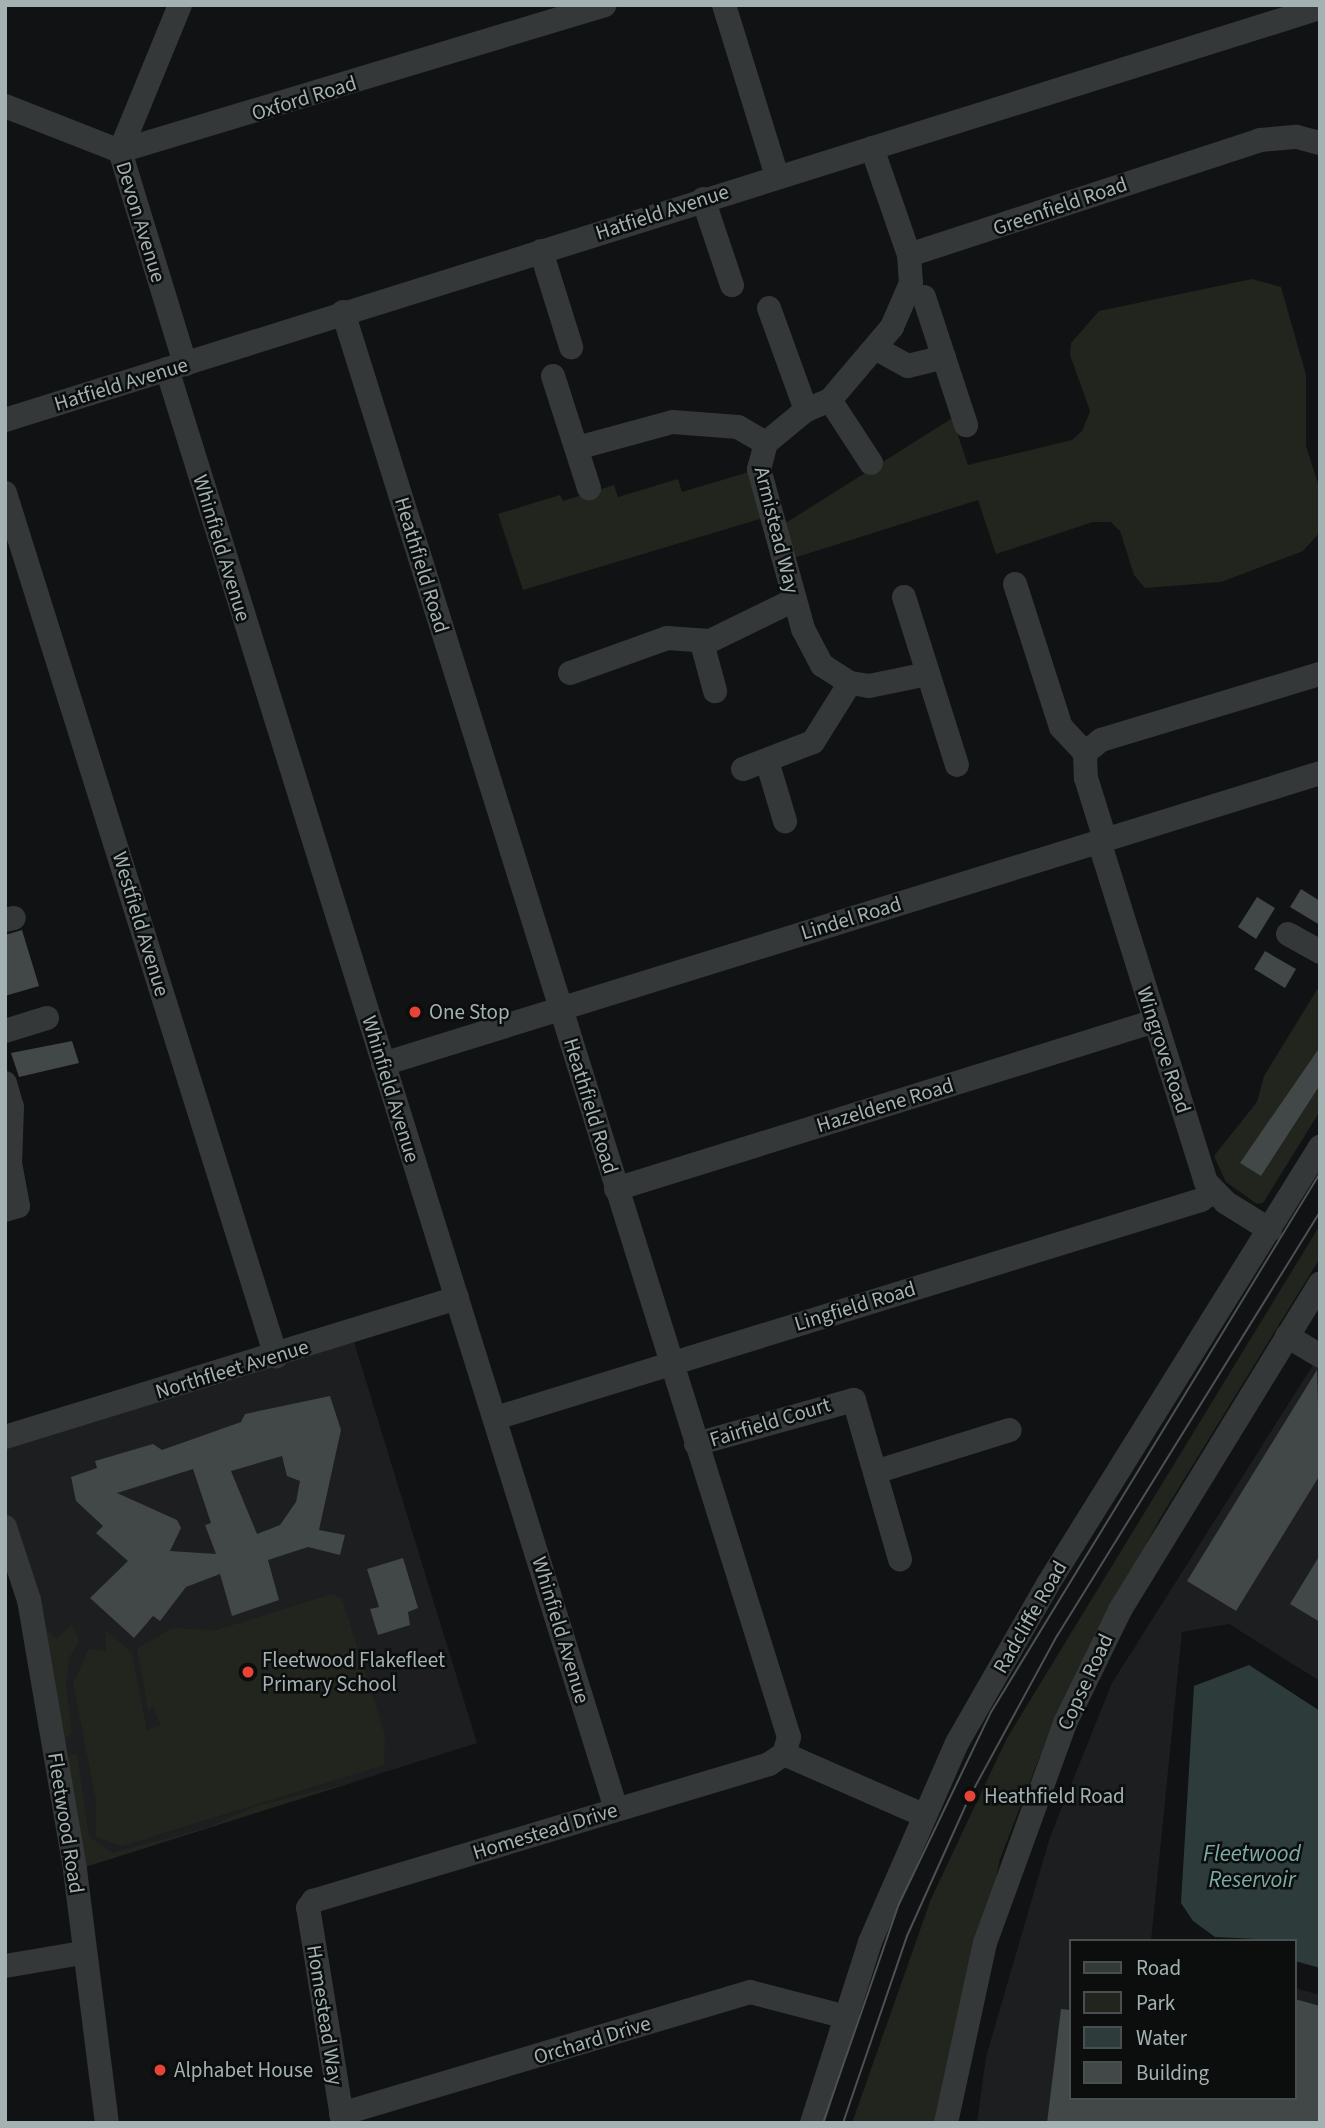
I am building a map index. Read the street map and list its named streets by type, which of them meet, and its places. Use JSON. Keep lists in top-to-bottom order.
{
  "streets": {
    "street": [
      "Oxford Road",
      "Greenfield Road",
      "Hatfield Avenue",
      "Devon Avenue",
      "Armistead Way",
      "Whinfield Avenue",
      "Heathfield Road",
      "Lindel Road",
      "Westfield Avenue",
      "Wingrove Road",
      "Hazeldene Road",
      "Lingfield Road",
      "Northfleet Avenue",
      "Fairfield Court",
      "Radcliffe Road",
      "Copse Road",
      "Fleetwood Road",
      "Homestead Drive",
      "Homestead Way",
      "Orchard Drive"
    ]
  },
  "crossings": [
    ["Oxford Road", "Devon Avenue"],
    ["Greenfield Road", "Armistead Way"],
    ["Hatfield Avenue", "Devon Avenue"],
    ["Hatfield Avenue", "Whinfield Avenue"],
    ["Hatfield Avenue", "Heathfield Road"],
    ["Devon Avenue", "Whinfield Avenue"],
    ["Whinfield Avenue", "Lindel Road"],
    ["Whinfield Avenue", "Lingfield Road"],
    ["Whinfield Avenue", "Northfleet Avenue"],
    ["Whinfield Avenue", "Homestead Drive"],
    ["Heathfield Road", "Lindel Road"],
    ["Heathfield Road", "Hazeldene Road"],
    ["Heathfield Road", "Lingfield Road"],
    ["Heathfield Road", "Fairfield Court"],
    ["Heathfield Road", "Homestead Drive"],
    ["Lindel Road", "Wingrove Road"],
    ["Westfield Avenue", "Northfleet Avenue"],
    ["Wingrove Road", "Hazeldene Road"],
    ["Wingrove Road", "Lingfield Road"],
    ["Radcliffe Road", "Orchard Drive"],
    ["Homestead Drive", "Homestead Way"],
    ["Homestead Way", "Orchard Drive"]
  ],
  "water": ["Fleetwood Reservoir"],
  "places": [
    "One Stop",
    "Fleetwood Flakefleet Primary School",
    "Heathfield Road",
    "Alphabet House"
  ],
  "legend": [
    "Road",
    "Park",
    "Water",
    "Building"
  ]
}
